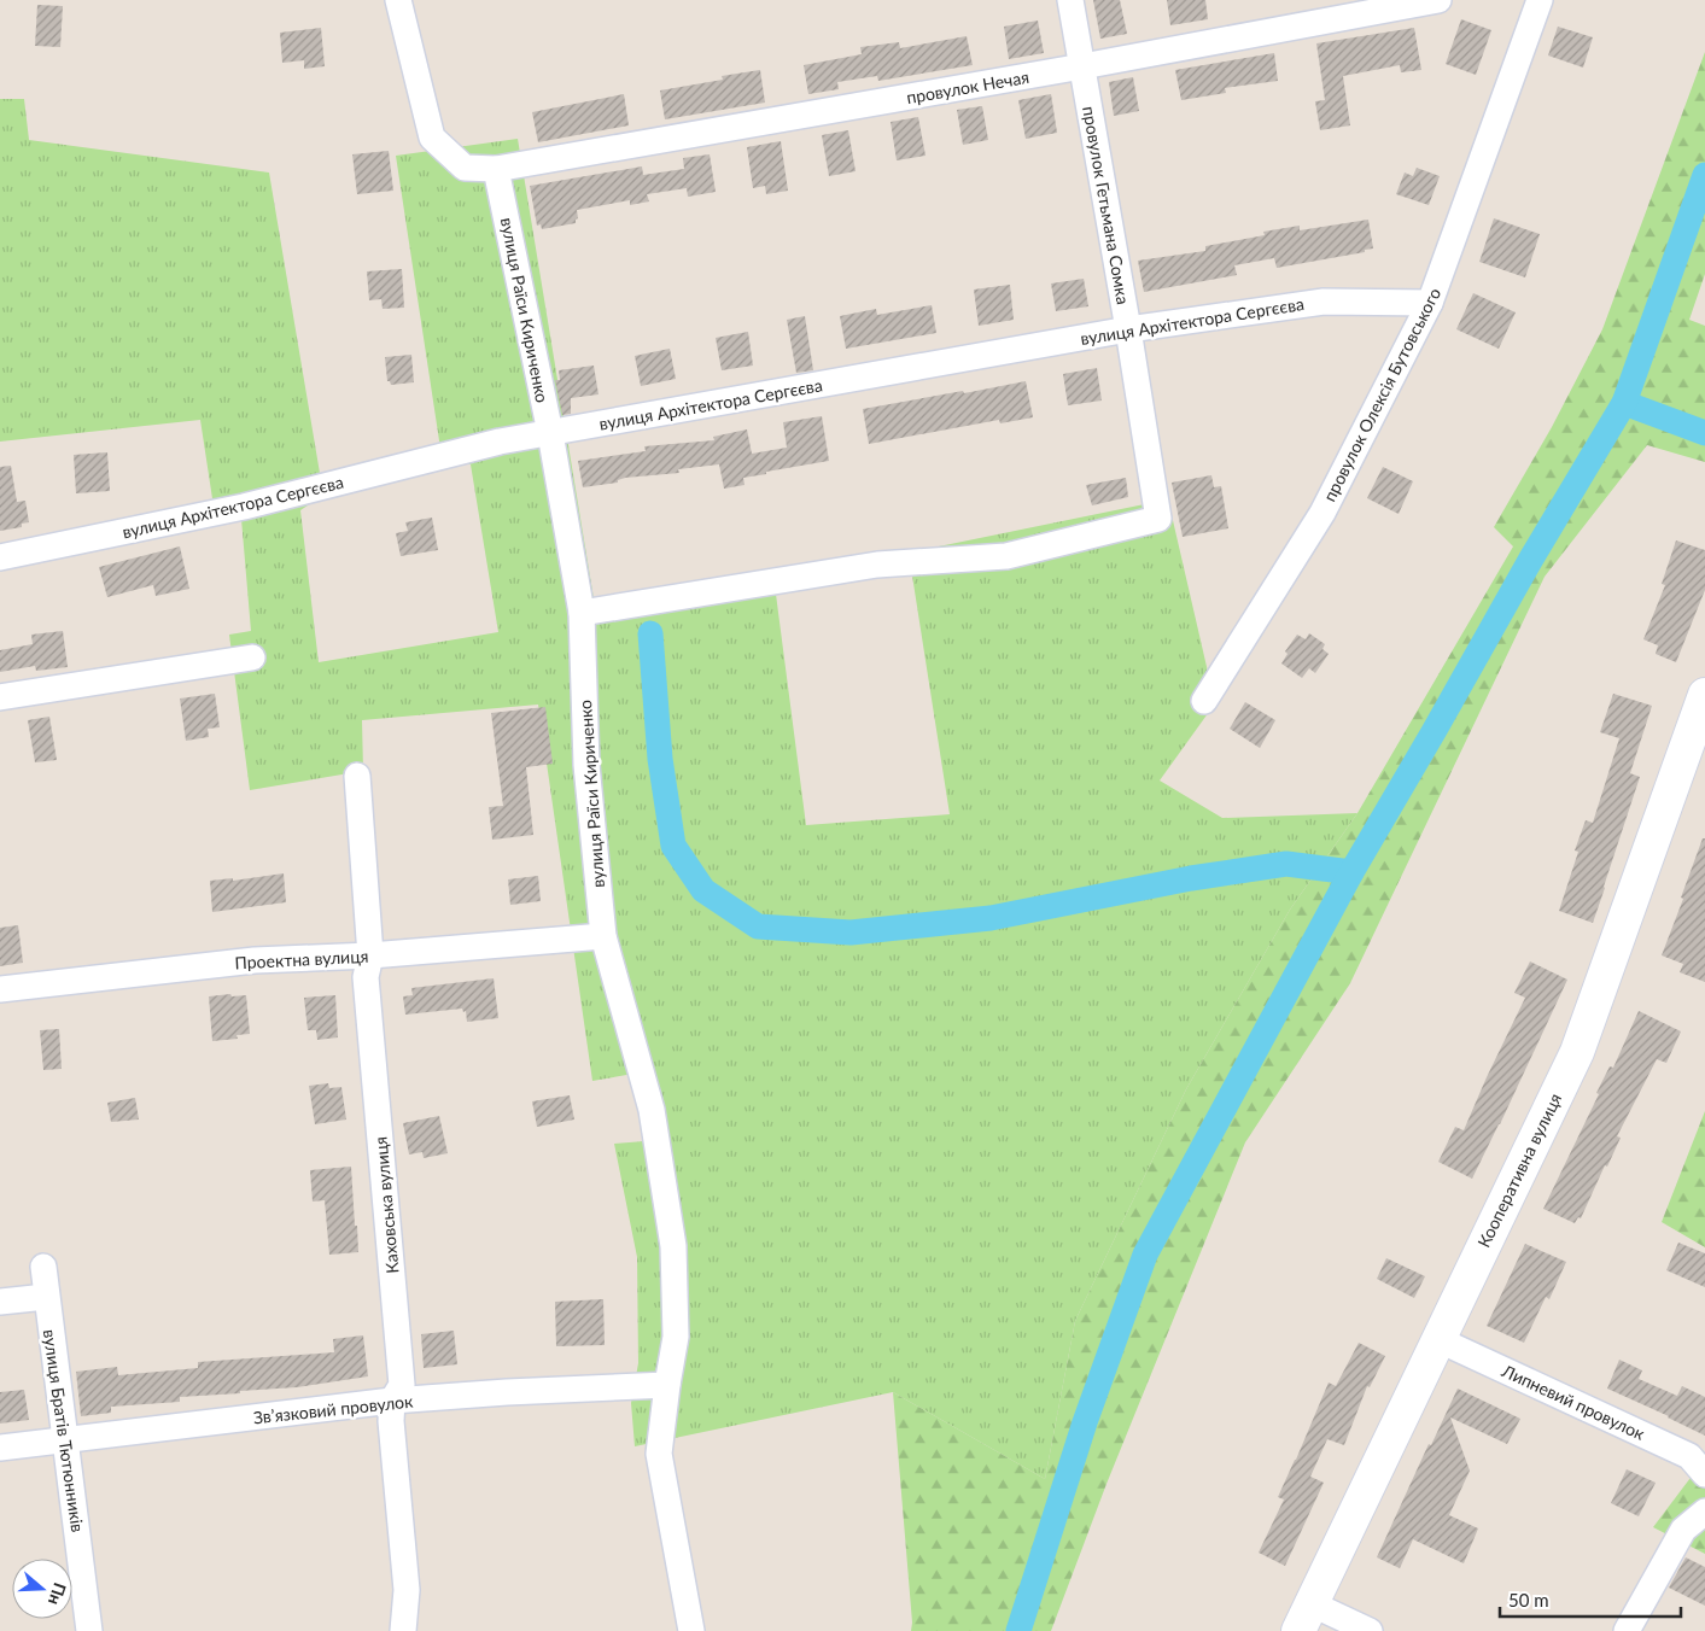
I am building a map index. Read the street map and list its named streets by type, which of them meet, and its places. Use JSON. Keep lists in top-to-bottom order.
{
  "streets": {
    "street": [
      "провулок Нечая",
      "провулок Гетьмана Сомка",
      "вулиця Раїси Кириченко",
      "вулиця Архітектора Сергєєва",
      "провулок Олексія Бутовського",
      "Проектна вулиця",
      "Кооперативна вулиця",
      "Каховська вулиця",
      "Липневий провулок",
      "Звʼязковий провулок",
      "вулиця Братів Тютюнників"
    ]
  },
  "crossings": [
    ["провулок Нечая", "провулок Гетьмана Сомка"],
    ["провулок Нечая", "вулиця Раїси Кириченко"],
    ["провулок Гетьмана Сомка", "вулиця Раїси Кириченко"],
    ["провулок Гетьмана Сомка", "вулиця Архітектора Сергєєва"],
    ["вулиця Раїси Кириченко", "вулиця Архітектора Сергєєва"],
    ["вулиця Раїси Кириченко", "Проектна вулиця"],
    ["вулиця Раїси Кириченко", "Звʼязковий провулок"],
    ["вулиця Архітектора Сергєєва", "провулок Олексія Бутовського"],
    ["Проектна вулиця", "Каховська вулиця"],
    ["Кооперативна вулиця", "Липневий провулок"],
    ["Каховська вулиця", "Звʼязковий провулок"],
    ["Звʼязковий провулок", "вулиця Братів Тютюнників"]
  ],
  "scale_bar": "50 m",
  "north": "right"
}
